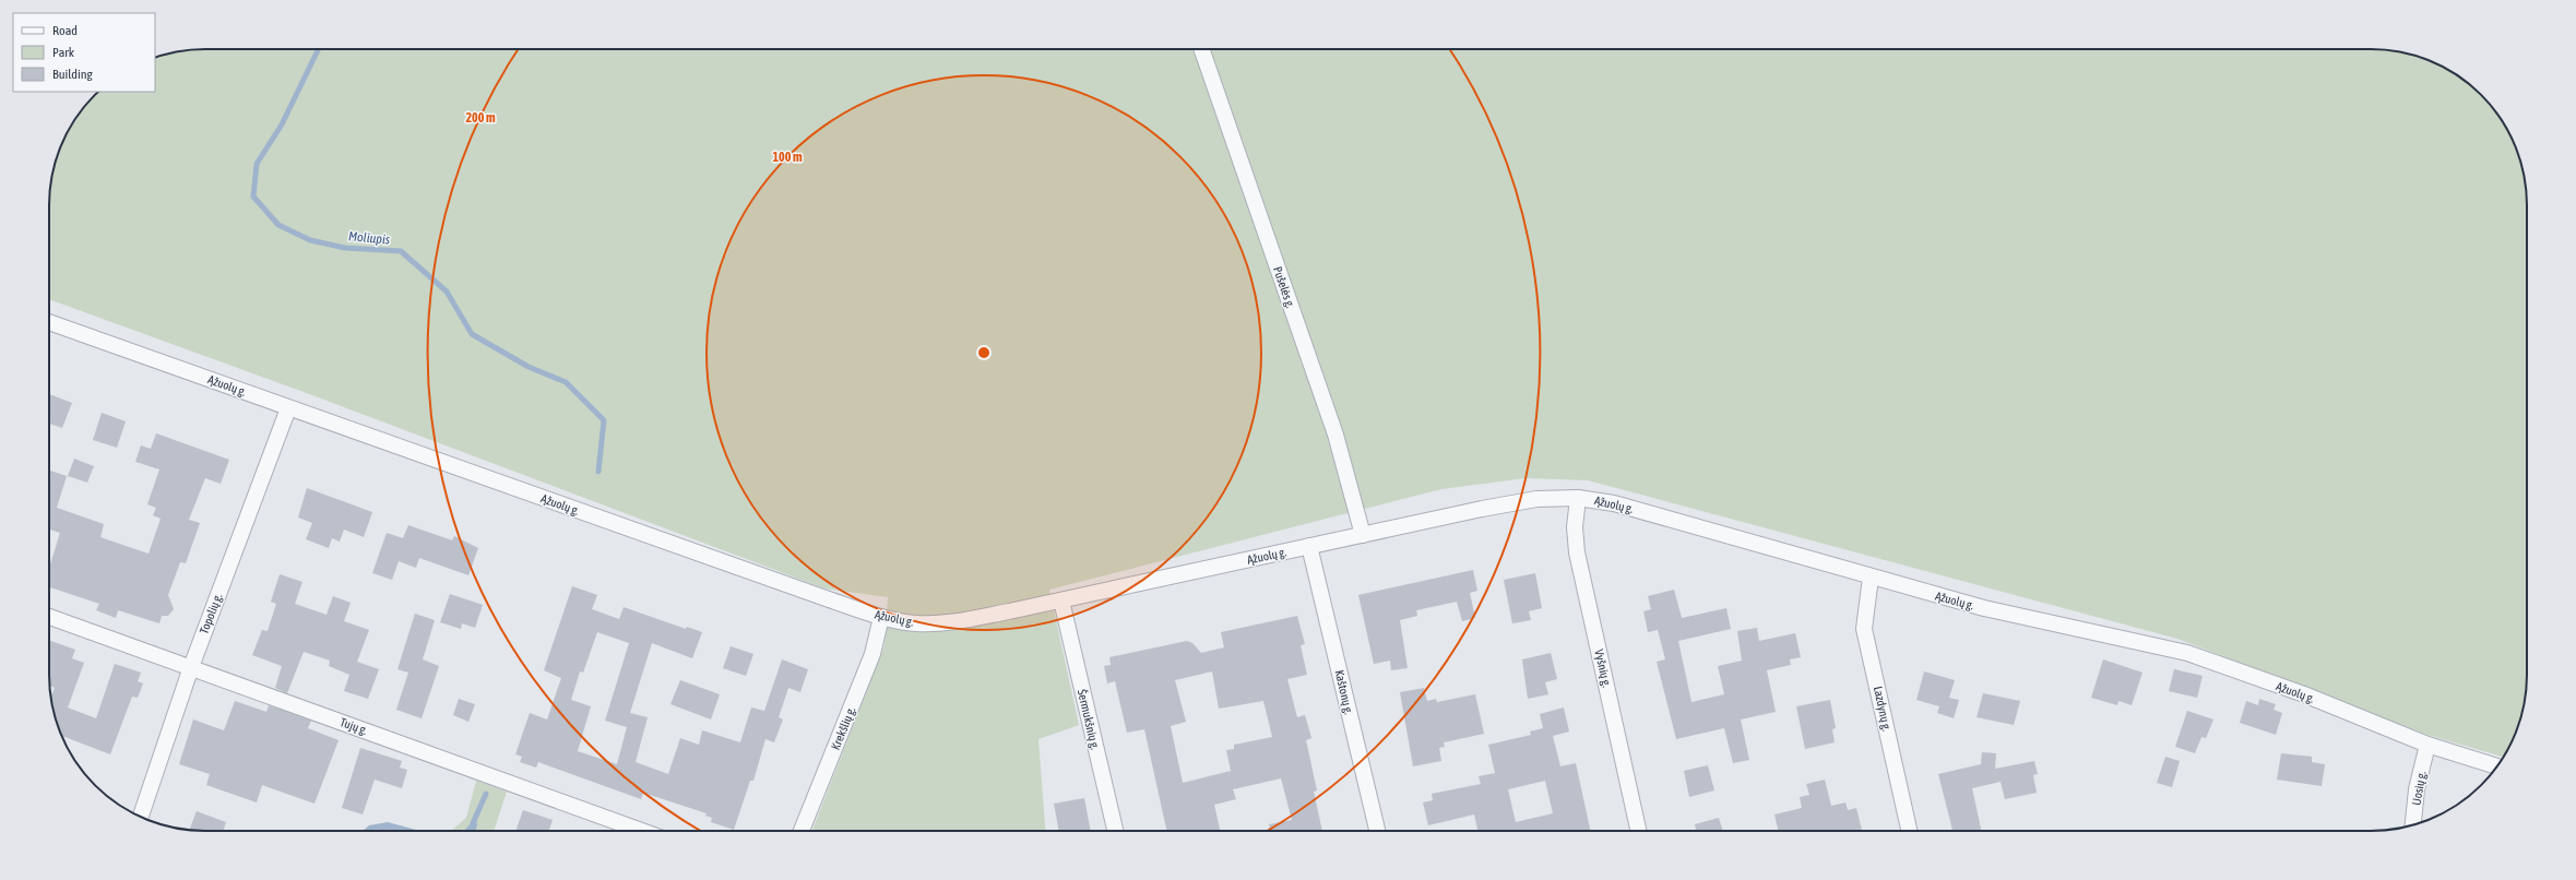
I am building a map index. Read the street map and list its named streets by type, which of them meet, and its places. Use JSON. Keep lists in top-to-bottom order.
{
  "streets": {
    "street": [
      "Pušelės g.",
      "Ąžuolų g.",
      "Topolių g.",
      "Vyšnių g.",
      "Kaštonų g.",
      "Lazdynų g.",
      "Šermukšnių g.",
      "Tujų g.",
      "Krekšlių g.",
      "Uosių g."
    ]
  },
  "crossings": [
    ["Pušelės g.", "Ąžuolų g."],
    ["Ąžuolų g.", "Topolių g."],
    ["Ąžuolų g.", "Vyšnių g."],
    ["Ąžuolų g.", "Kaštonų g."],
    ["Ąžuolų g.", "Lazdynų g."],
    ["Ąžuolų g.", "Šermukšnių g."],
    ["Ąžuolų g.", "Krekšlių g."],
    ["Ąžuolų g.", "Uosių g."],
    ["Topolių g.", "Tujų g."]
  ],
  "water": ["Moliupis"],
  "legend": ["Road", "Park", "Building"],
  "rings": ["200 m", "100 m"]
}
